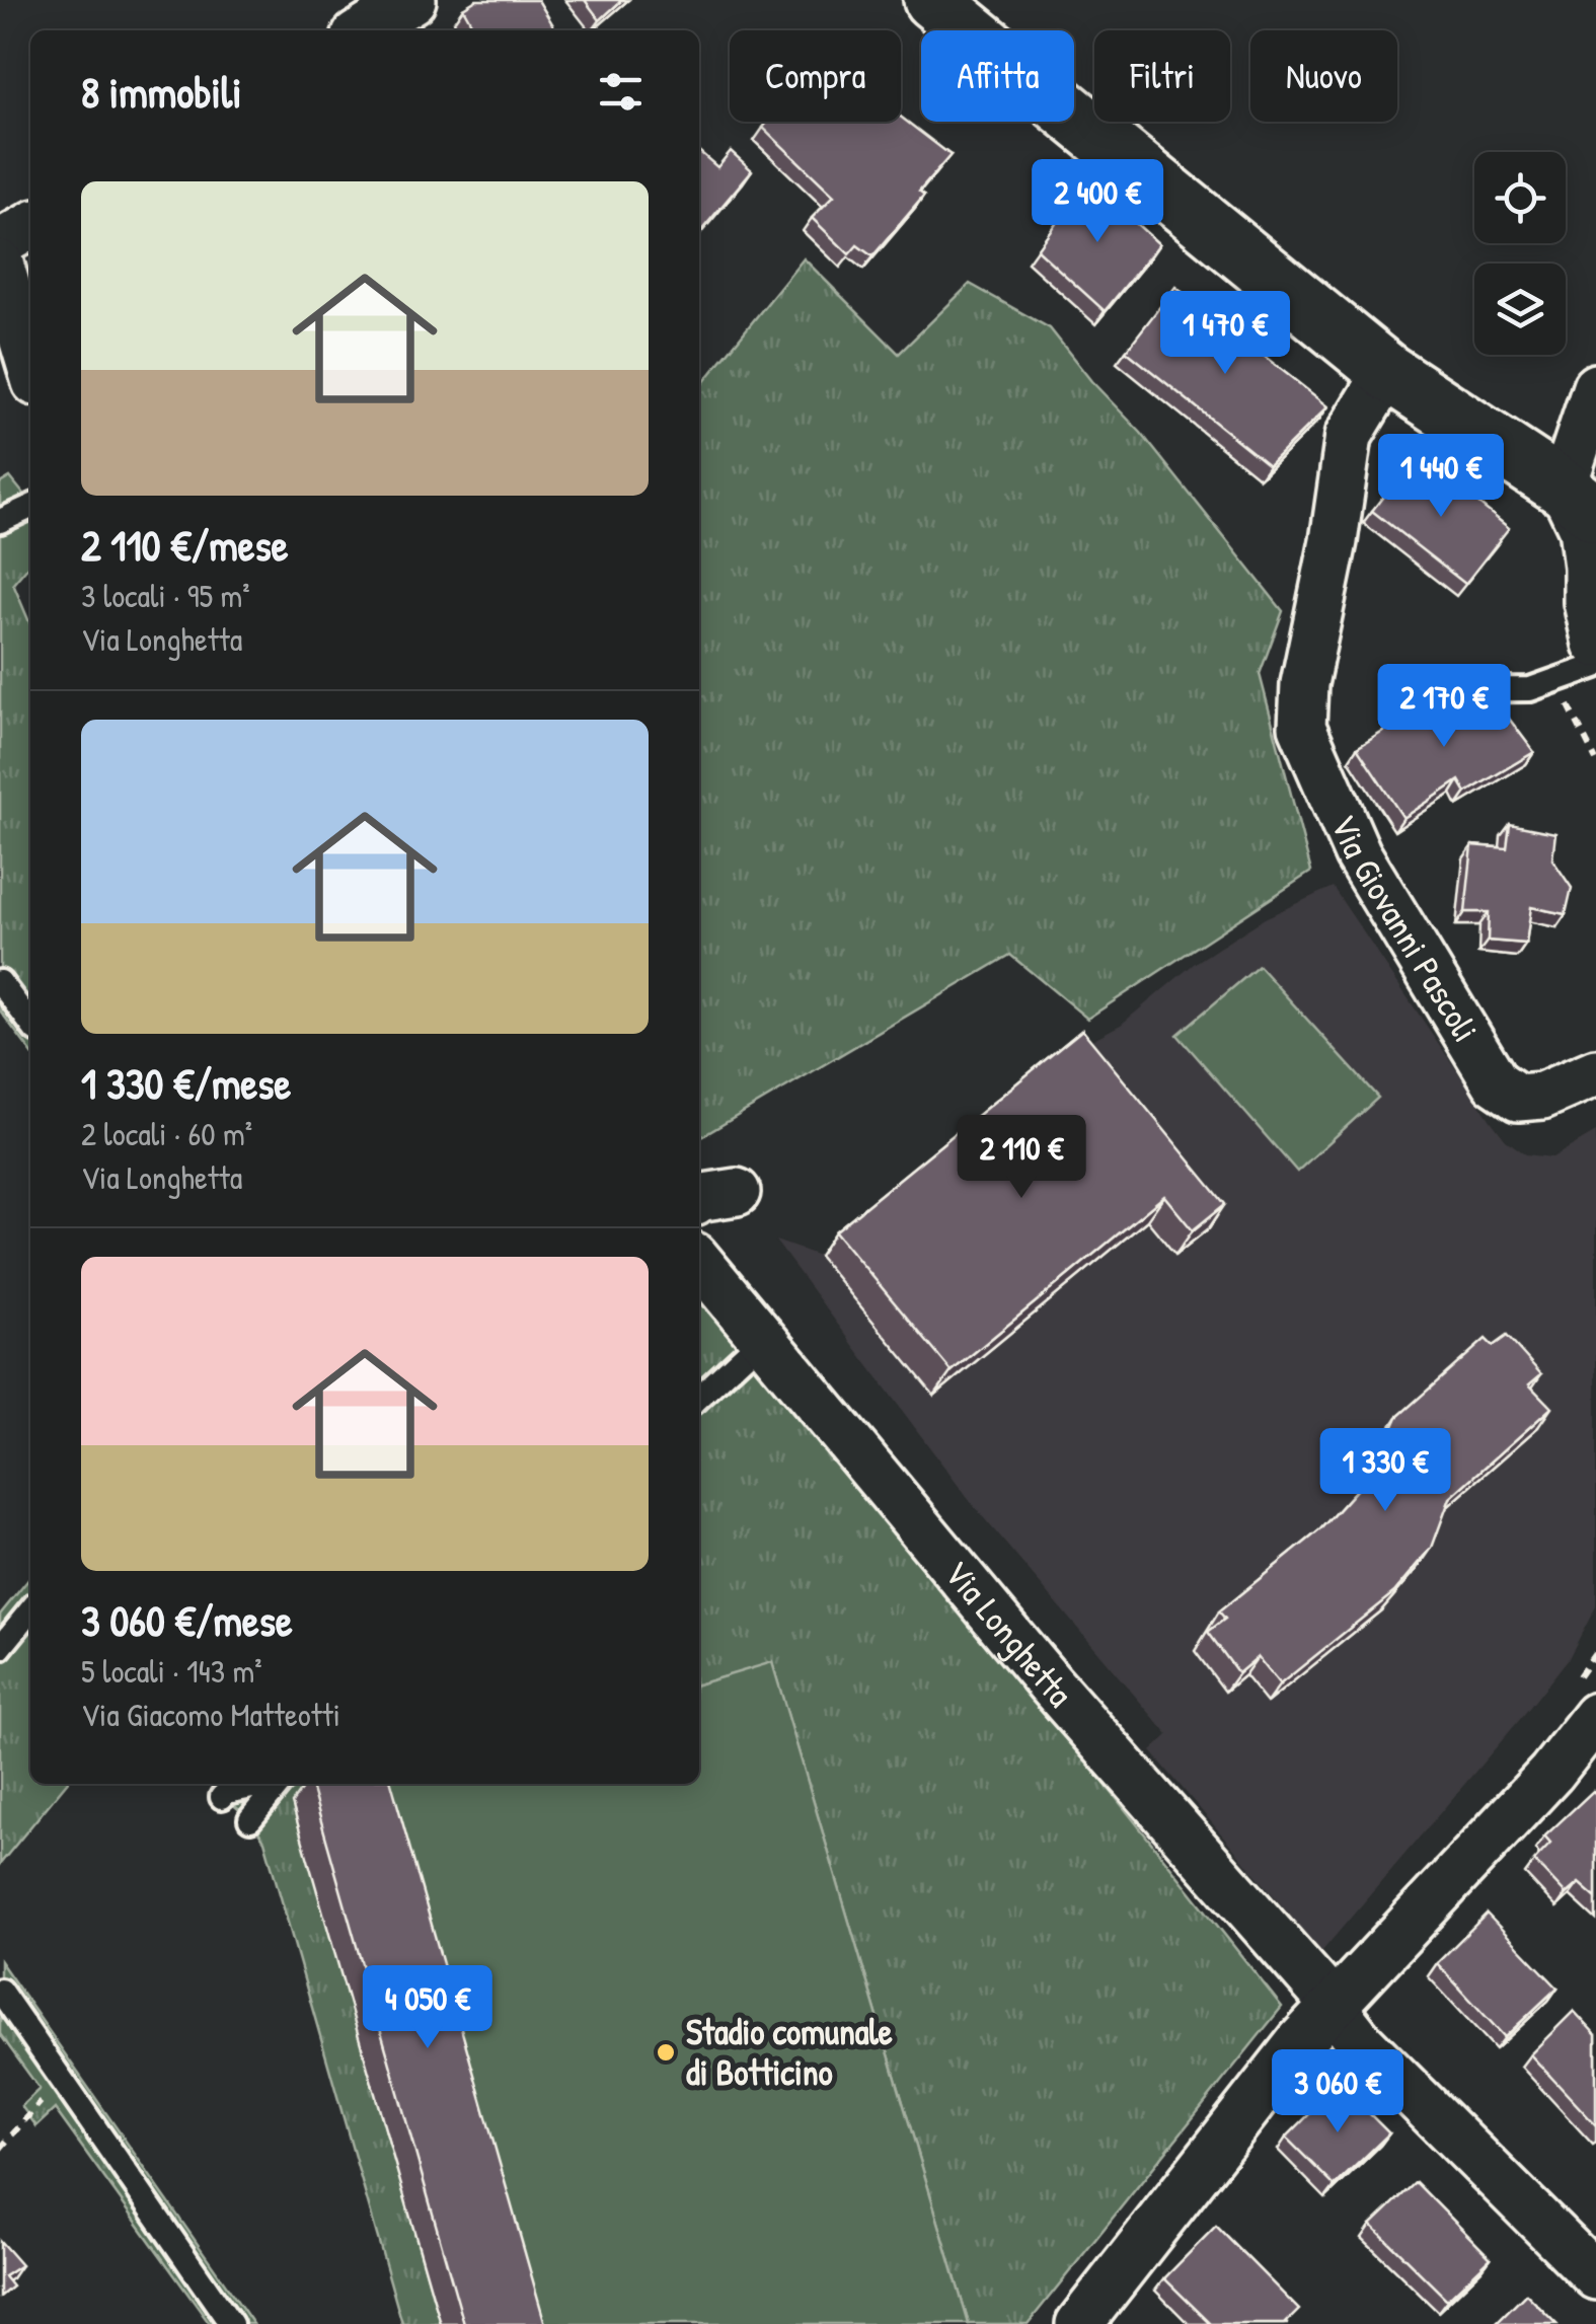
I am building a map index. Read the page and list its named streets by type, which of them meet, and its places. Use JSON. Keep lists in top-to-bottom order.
{
  "streets": {
    "street": ["Via Giovanni Pascoli", "Via Longhetta"]
  },
  "places": ["Stadio comunale di Botticino"],
  "page": {
    "chip": [
      "Compra",
      "Affitta",
      "Filtri",
      "Nuovo"
    ],
    "heading": "8 immobili",
    "list": [
      {
        "name": "2 110 €/mese",
        "note": "3 locali · 95 m² · Via Longhetta"
      },
      {
        "name": "1 330 €/mese",
        "note": "2 locali · 60 m² · Via Longhetta"
      },
      {
        "name": "3 060 €/mese",
        "note": "5 locali · 143 m² · Via Giacomo Matteotti"
      }
    ],
    "price": [
      "2 400 €",
      "1 470 €",
      "1 440 €",
      "2 170 €",
      "2 110 €",
      "1 330 €",
      "4 050 €",
      "3 060 €"
    ]
  }
}
